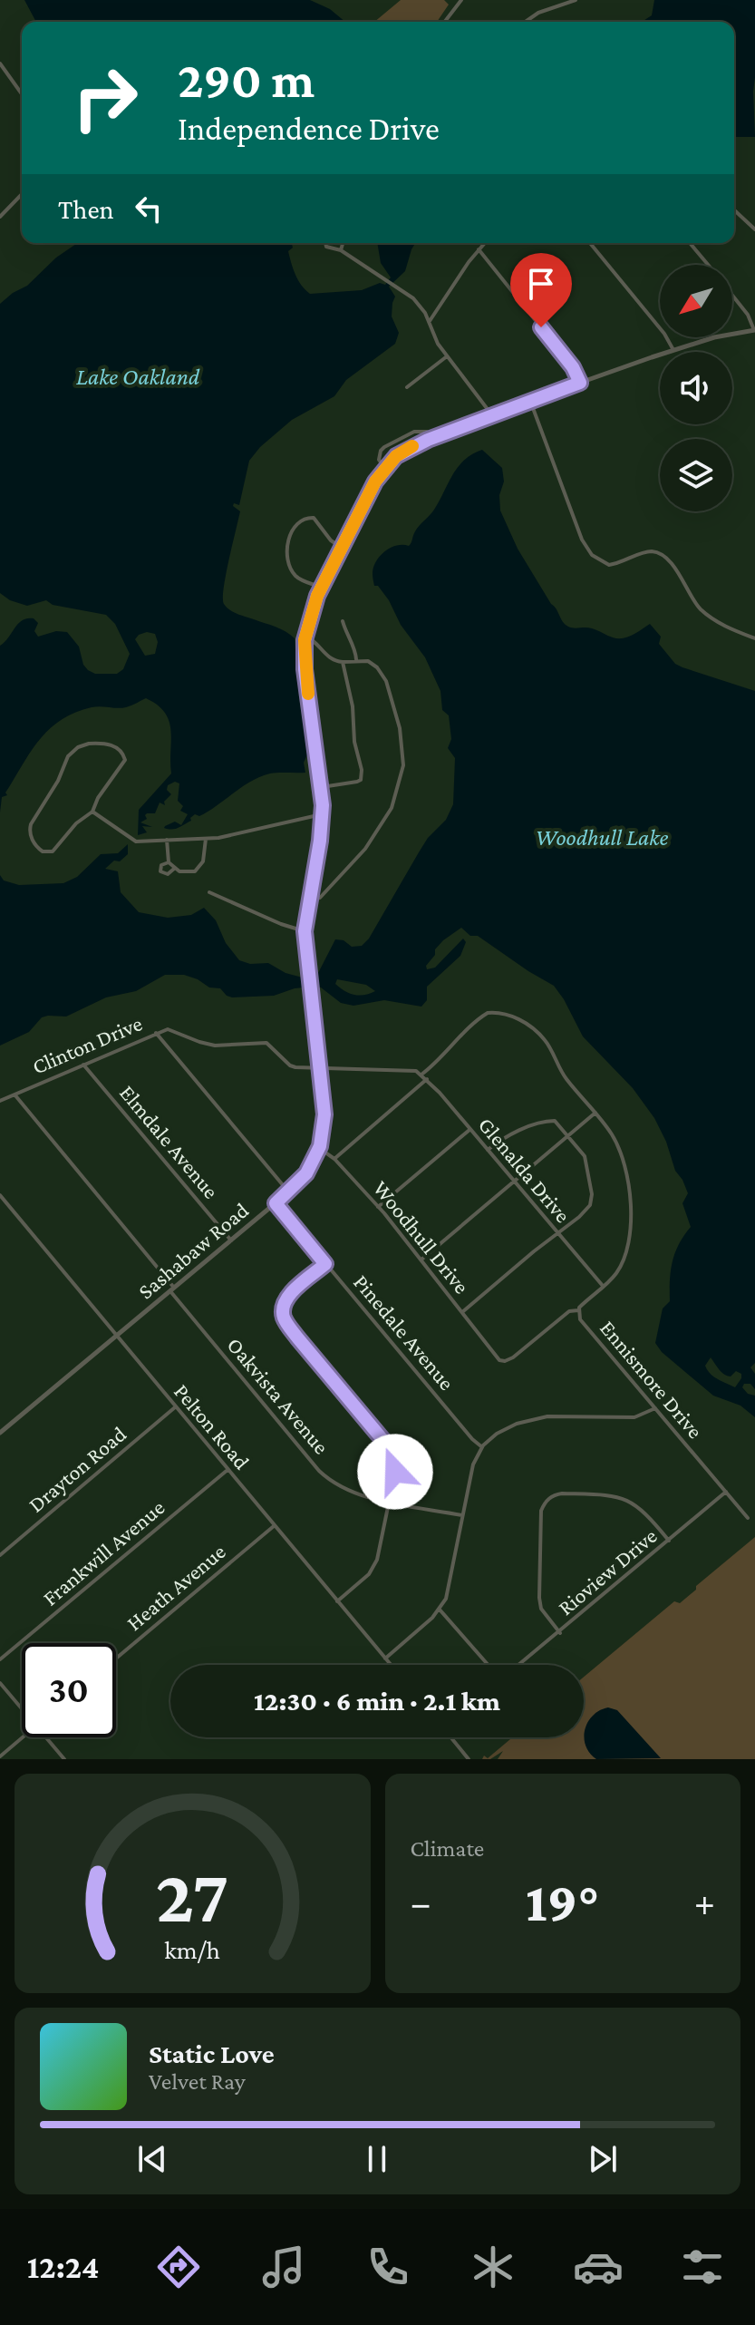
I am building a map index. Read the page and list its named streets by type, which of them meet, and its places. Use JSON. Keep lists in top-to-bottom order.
{
  "streets": {
    "street": [
      "Clinton Drive",
      "Elmdale Avenue",
      "Glenalda Drive",
      "Woodhull Drive",
      "Sashabaw Road",
      "Pinedale Avenue",
      "Ennismore Drive",
      "Oakvista Avenue",
      "Pelton Road",
      "Drayton Road",
      "Frankwill Avenue",
      "Rioview Drive",
      "Heath Avenue"
    ]
  },
  "crossings": [
    ["Clinton Drive", "Elmdale Avenue"],
    ["Clinton Drive", "Glenalda Drive"],
    ["Clinton Drive", "Sashabaw Road"],
    ["Clinton Drive", "Ennismore Drive"],
    ["Clinton Drive", "Oakvista Avenue"],
    ["Elmdale Avenue", "Sashabaw Road"],
    ["Glenalda Drive", "Ennismore Drive"],
    ["Woodhull Drive", "Sashabaw Road"],
    ["Woodhull Drive", "Ennismore Drive"],
    ["Sashabaw Road", "Pinedale Avenue"],
    ["Sashabaw Road", "Oakvista Avenue"],
    ["Sashabaw Road", "Pelton Road"],
    ["Ennismore Drive", "Rioview Drive"],
    ["Pelton Road", "Drayton Road"],
    ["Pelton Road", "Frankwill Avenue"],
    ["Pelton Road", "Heath Avenue"]
  ],
  "water": ["Lake Oakland", "Woodhull Lake"],
  "north": "bottom left",
  "page": {
    "turn": ["290 m", "Independence Drive"],
    "then": "Then",
    "limit": "30",
    "trip": "12:30 · 6 min · 2.1 km",
    "tile": "Climate",
    "heat": ["−", "19°", "+"],
    "song": ["Static Love", "Velvet Ray"],
    "tabs": "12:24",
    "gauge": ["27", "km/h"]
  }
}
